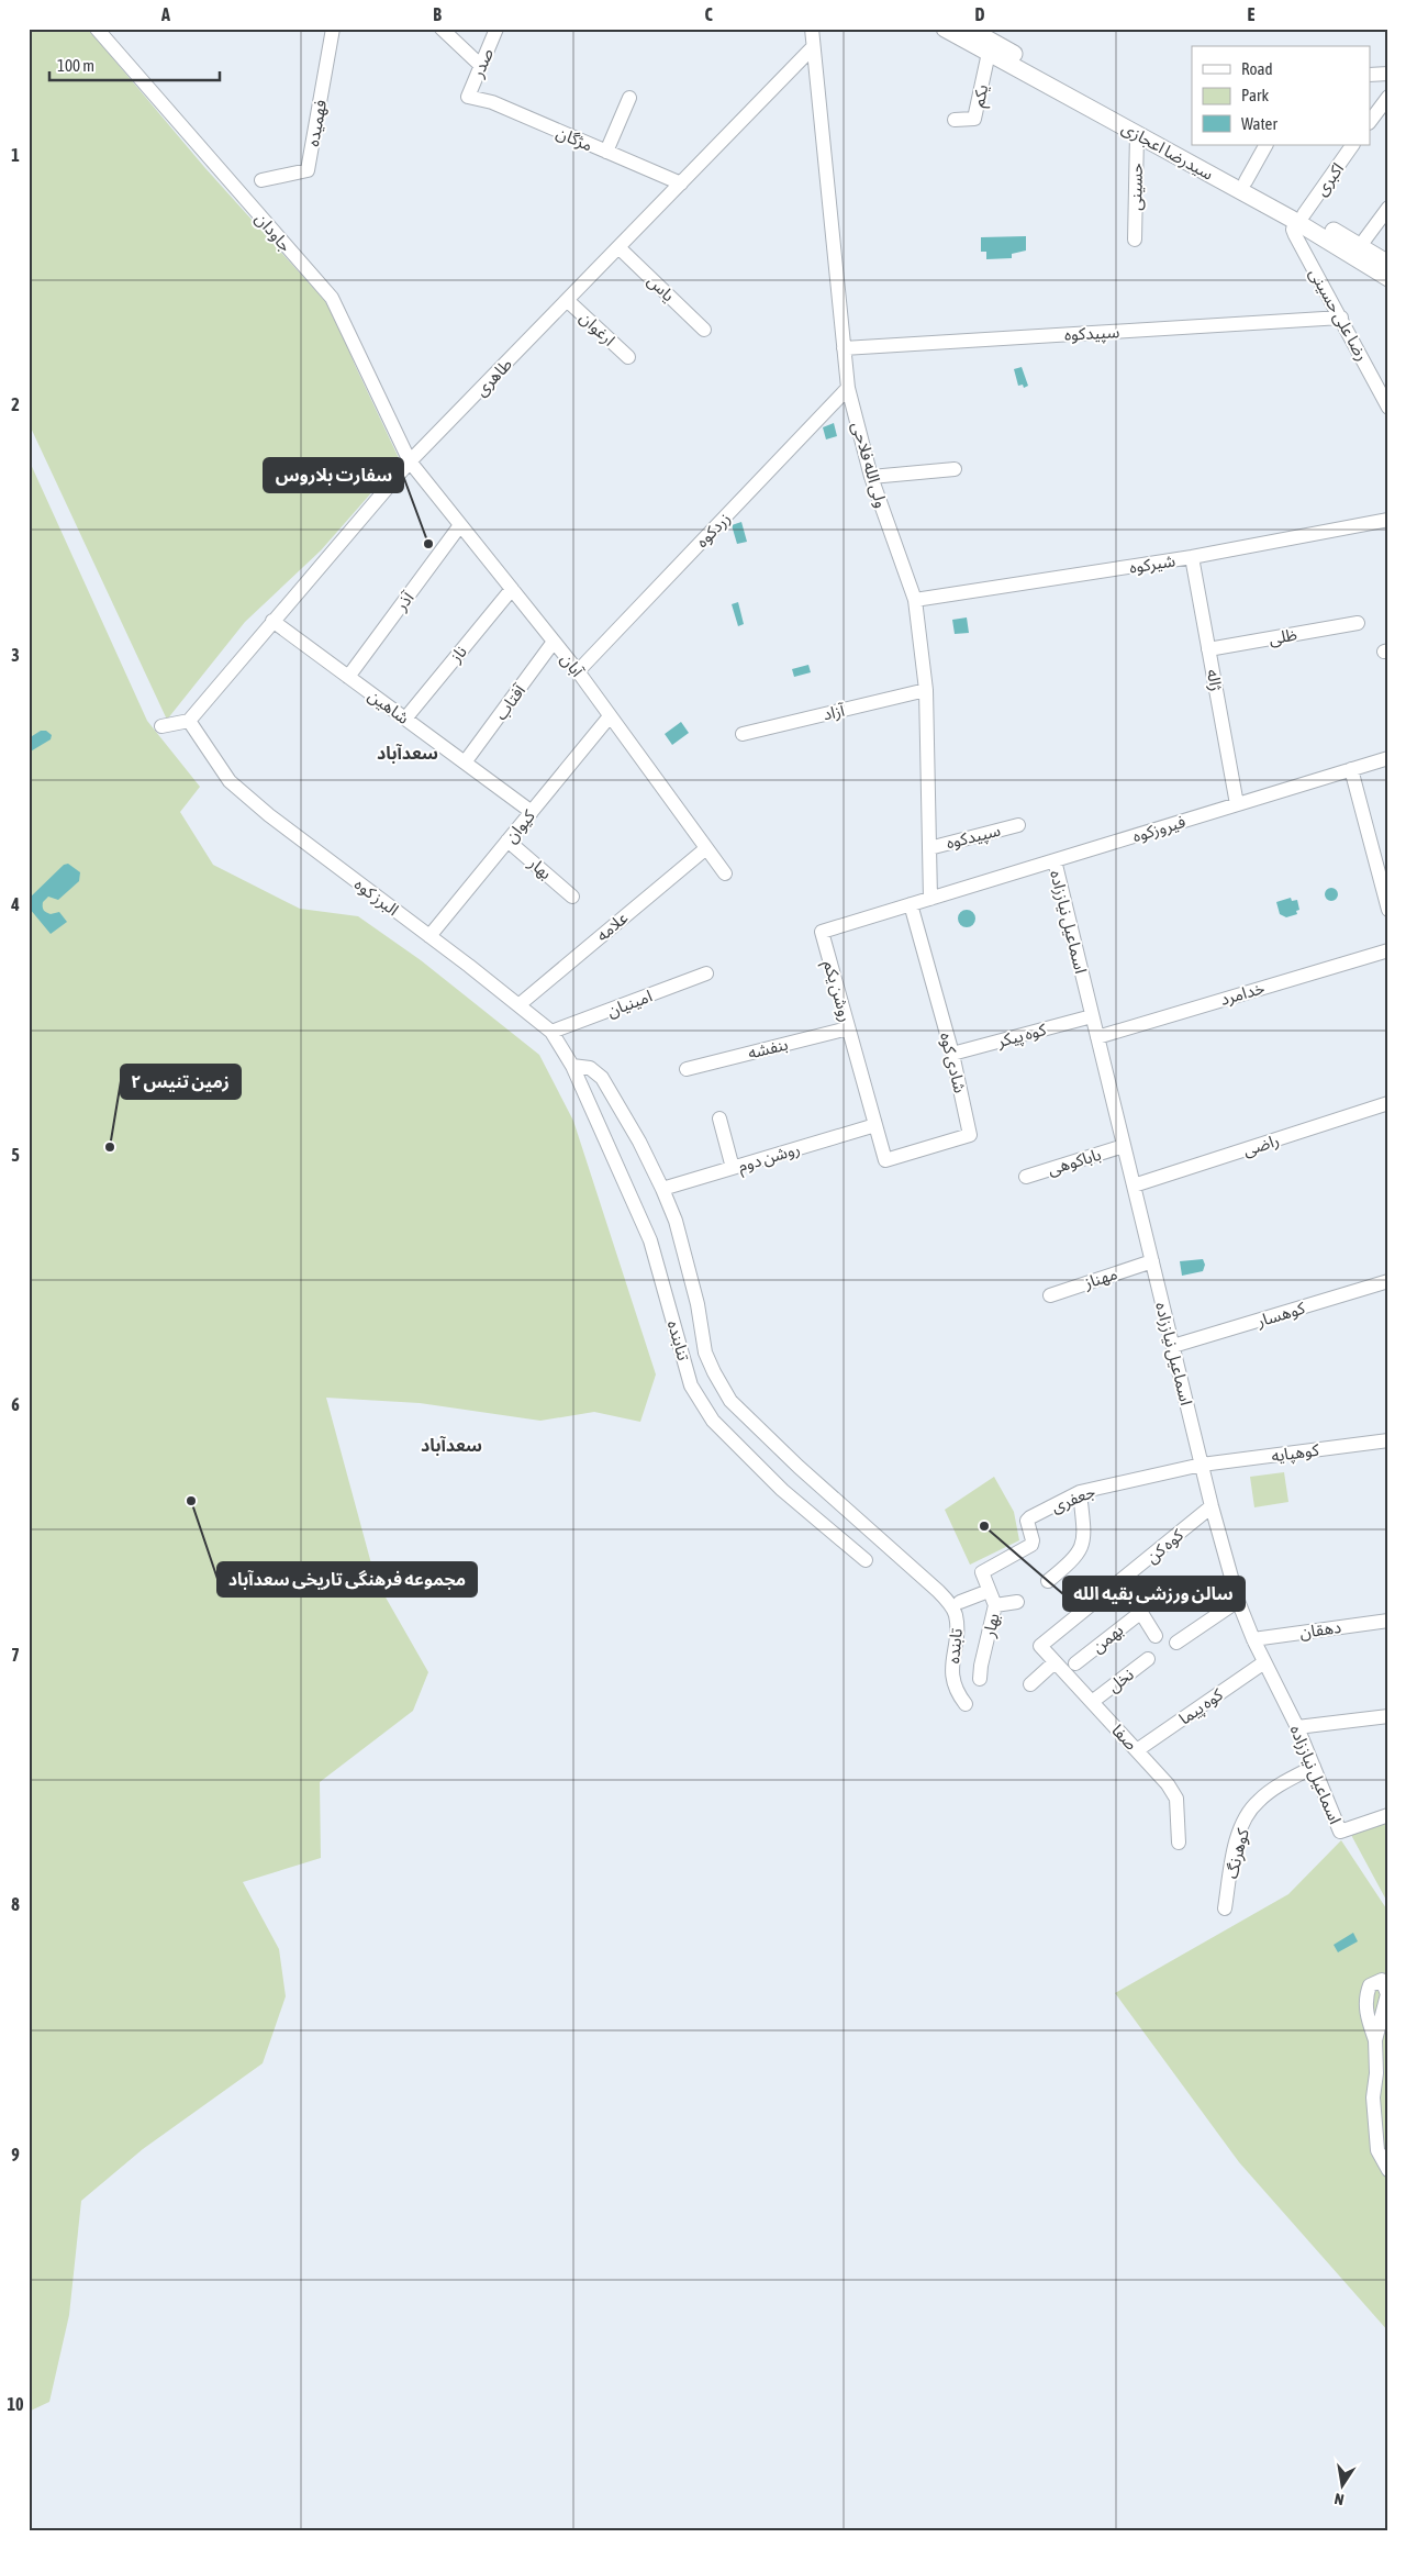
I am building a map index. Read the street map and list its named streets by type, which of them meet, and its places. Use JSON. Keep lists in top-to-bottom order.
{
  "streets": {
    "main road": ["سیدرضا اعجازی"],
    "street": [
      "صدر",
      "یکم",
      "فهمیده",
      "مژگان",
      "اکبری",
      "حسینی",
      "جاودان",
      "یاس",
      "رضا علی حسینی",
      "ارغوان",
      "سپیدکوه",
      "طاهری",
      "ولی‌ الله فلاحی",
      "زردکوه",
      "شیرکوه",
      "آذر",
      "ظلی",
      "ناز",
      "آبان",
      "ژاله",
      "آفتاب",
      "شاهین",
      "آزاد",
      "کیوان",
      "فیروزکوه",
      "بهار",
      "البرز کوه",
      "اسماعیل نیاززاده",
      "علامه",
      "روشن یکم",
      "خدامرد",
      "امینیان",
      "کوه پیکر",
      "بنفشه",
      "شادی کوه",
      "راضی",
      "روشن دوم",
      "باباکوهی",
      "مهناز",
      "کوهسار",
      "تنابنده",
      "کوهپایه",
      "جعفری",
      "کوه کن",
      "دهقان",
      "بهمن",
      "تابنده",
      "نخل",
      "کوه پیما",
      "صفا",
      "کوهرنگ"
    ]
  },
  "crossings": [
    ["صدر", "مژگان"],
    ["یکم", "سیدرضا اعجازی"],
    ["مژگان", "طاهری"],
    ["سیدرضا اعجازی", "اکبری"],
    ["سیدرضا اعجازی", "حسینی"],
    ["سیدرضا اعجازی", "رضا علی حسینی"],
    ["اکبری", "رضا علی حسینی"],
    ["جاودان", "طاهری"],
    ["جاودان", "آبان"],
    ["یاس", "طاهری"],
    ["رضا علی حسینی", "سپیدکوه"],
    ["ارغوان", "طاهری"],
    ["سپیدکوه", "ولی‌ الله فلاحی"],
    ["طاهری", "ولی‌ الله فلاحی"],
    ["طاهری", "آبان"],
    ["طاهری", "شاهین"],
    ["طاهری", "البرز کوه"],
    ["ولی‌ الله فلاحی", "زردکوه"],
    ["ولی‌ الله فلاحی", "شیرکوه"],
    ["ولی‌ الله فلاحی", "آزاد"],
    ["ولی‌ الله فلاحی", "فیروزکوه"],
    ["ولی‌ الله فلاحی", "روشن یکم"],
    ["زردکوه", "آبان"],
    ["شیرکوه", "ژاله"],
    ["آذر", "آبان"],
    ["آذر", "شاهین"],
    ["ظلی", "ژاله"],
    ["ناز", "آبان"],
    ["ناز", "شاهین"],
    ["آبان", "آفتاب"],
    ["آبان", "کیوان"],
    ["آبان", "علامه"],
    ["ژاله", "فیروزکوه"],
    ["آفتاب", "شاهین"],
    ["شاهین", "کیوان"],
    ["کیوان", "بهار"],
    ["کیوان", "البرز کوه"],
    ["فیروزکوه", "اسماعیل نیاززاده"],
    ["فیروزکوه", "روشن یکم"],
    ["بهار", "جعفری"],
    ["البرز کوه", "علامه"],
    ["البرز کوه", "امینیان"],
    ["البرز کوه", "تنابنده"],
    ["البرز کوه", "تابنده"],
    ["اسماعیل نیاززاده", "خدامرد"],
    ["اسماعیل نیاززاده", "کوه پیکر"],
    ["اسماعیل نیاززاده", "راضی"],
    ["اسماعیل نیاززاده", "باباکوهی"],
    ["اسماعیل نیاززاده", "مهناز"],
    ["اسماعیل نیاززاده", "کوهسار"],
    ["اسماعیل نیاززاده", "کوهپایه"],
    ["اسماعیل نیاززاده", "جعفری"],
    ["اسماعیل نیاززاده", "کوه کن"],
    ["اسماعیل نیاززاده", "دهقان"],
    ["اسماعیل نیاززاده", "کوه پیما"],
    ["اسماعیل نیاززاده", "کوهرنگ"],
    ["روشن یکم", "بنفشه"],
    ["روشن یکم", "شادی کوه"],
    ["روشن یکم", "روشن دوم"],
    ["کوه پیکر", "شادی کوه"],
    ["روشن دوم", "تابنده"],
    ["تنابنده", "تابنده"],
    ["کوهپایه", "جعفری"],
    ["کوه کن", "صفا"],
    ["نخل", "صفا"],
    ["کوه پیما", "صفا"]
  ],
  "districts": ["سعدآباد", "سعدآباد"],
  "places": [
    "سفارت بلاروس",
    "زمین تنیس ۲",
    "مجموعه فرهنگی تاریخی سعدآباد",
    "سالن ورزشی بقیه الله"
  ],
  "legend": ["Road", "Park", "Water"],
  "scale_bar": "100 m",
  "north": "bottom",
  "grid": {
    "columns": [
      "A",
      "B",
      "C",
      "D",
      "E"
    ],
    "rows": [
      "1",
      "2",
      "3",
      "4",
      "5",
      "6",
      "7",
      "8",
      "9",
      "10"
    ]
  }
}
